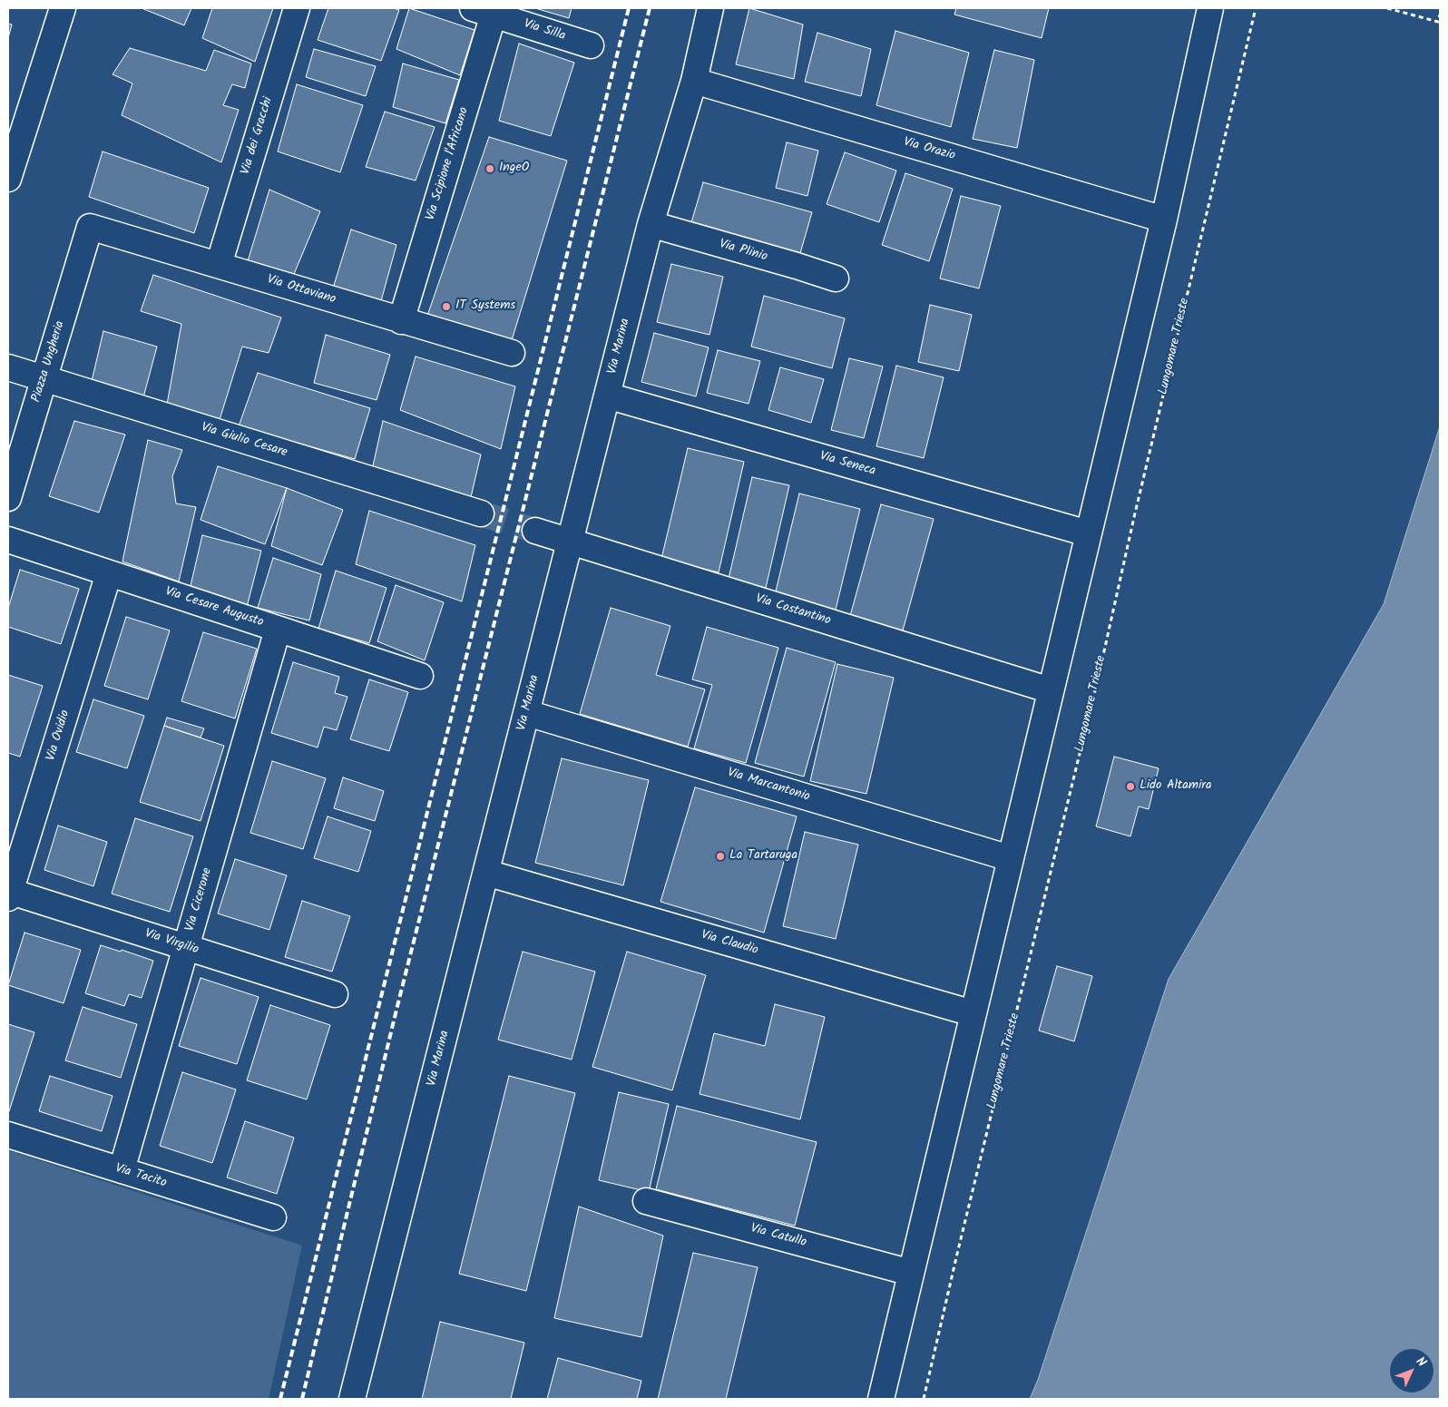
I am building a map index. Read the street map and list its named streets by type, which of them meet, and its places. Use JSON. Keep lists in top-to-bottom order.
{
  "streets": {
    "street": [
      "Via Silla",
      "Via dei Gracchi",
      "Via Orazio",
      "Via Scipione l'Africano",
      "Via Plinio",
      "Via Ottaviano",
      "Via Marina",
      "Piazza Ungheria",
      "Via Giulio Cesare",
      "Via Seneca",
      "Via Cesare Augusto",
      "Via Costantino",
      "Via Ovidio",
      "Via Marcantonio",
      "Via Cicerone",
      "Via Virgilio",
      "Via Claudio",
      "Via Tacito",
      "Via Catullo"
    ],
    "path": ["Lungomare Trieste"]
  },
  "crossings": [
    ["Via Silla", "Via Scipione l'Africano"],
    ["Via dei Gracchi", "Via Ottaviano"],
    ["Via Orazio", "Via Marina"],
    ["Via Scipione l'Africano", "Via Ottaviano"],
    ["Via Plinio", "Via Marina"],
    ["Via Ottaviano", "Piazza Ungheria"],
    ["Via Marina", "Via Seneca"],
    ["Via Marina", "Via Costantino"],
    ["Via Marina", "Via Marcantonio"],
    ["Via Marina", "Via Claudio"],
    ["Piazza Ungheria", "Via Giulio Cesare"],
    ["Via Cesare Augusto", "Via Ovidio"],
    ["Via Cesare Augusto", "Via Cicerone"],
    ["Via Ovidio", "Via Virgilio"],
    ["Via Cicerone", "Via Virgilio"],
    ["Via Cicerone", "Via Tacito"]
  ],
  "places": [
    "IngeO",
    "IT Systems",
    "Lido Altamira",
    "La Tartaruga"
  ],
  "north": "top right"
}
